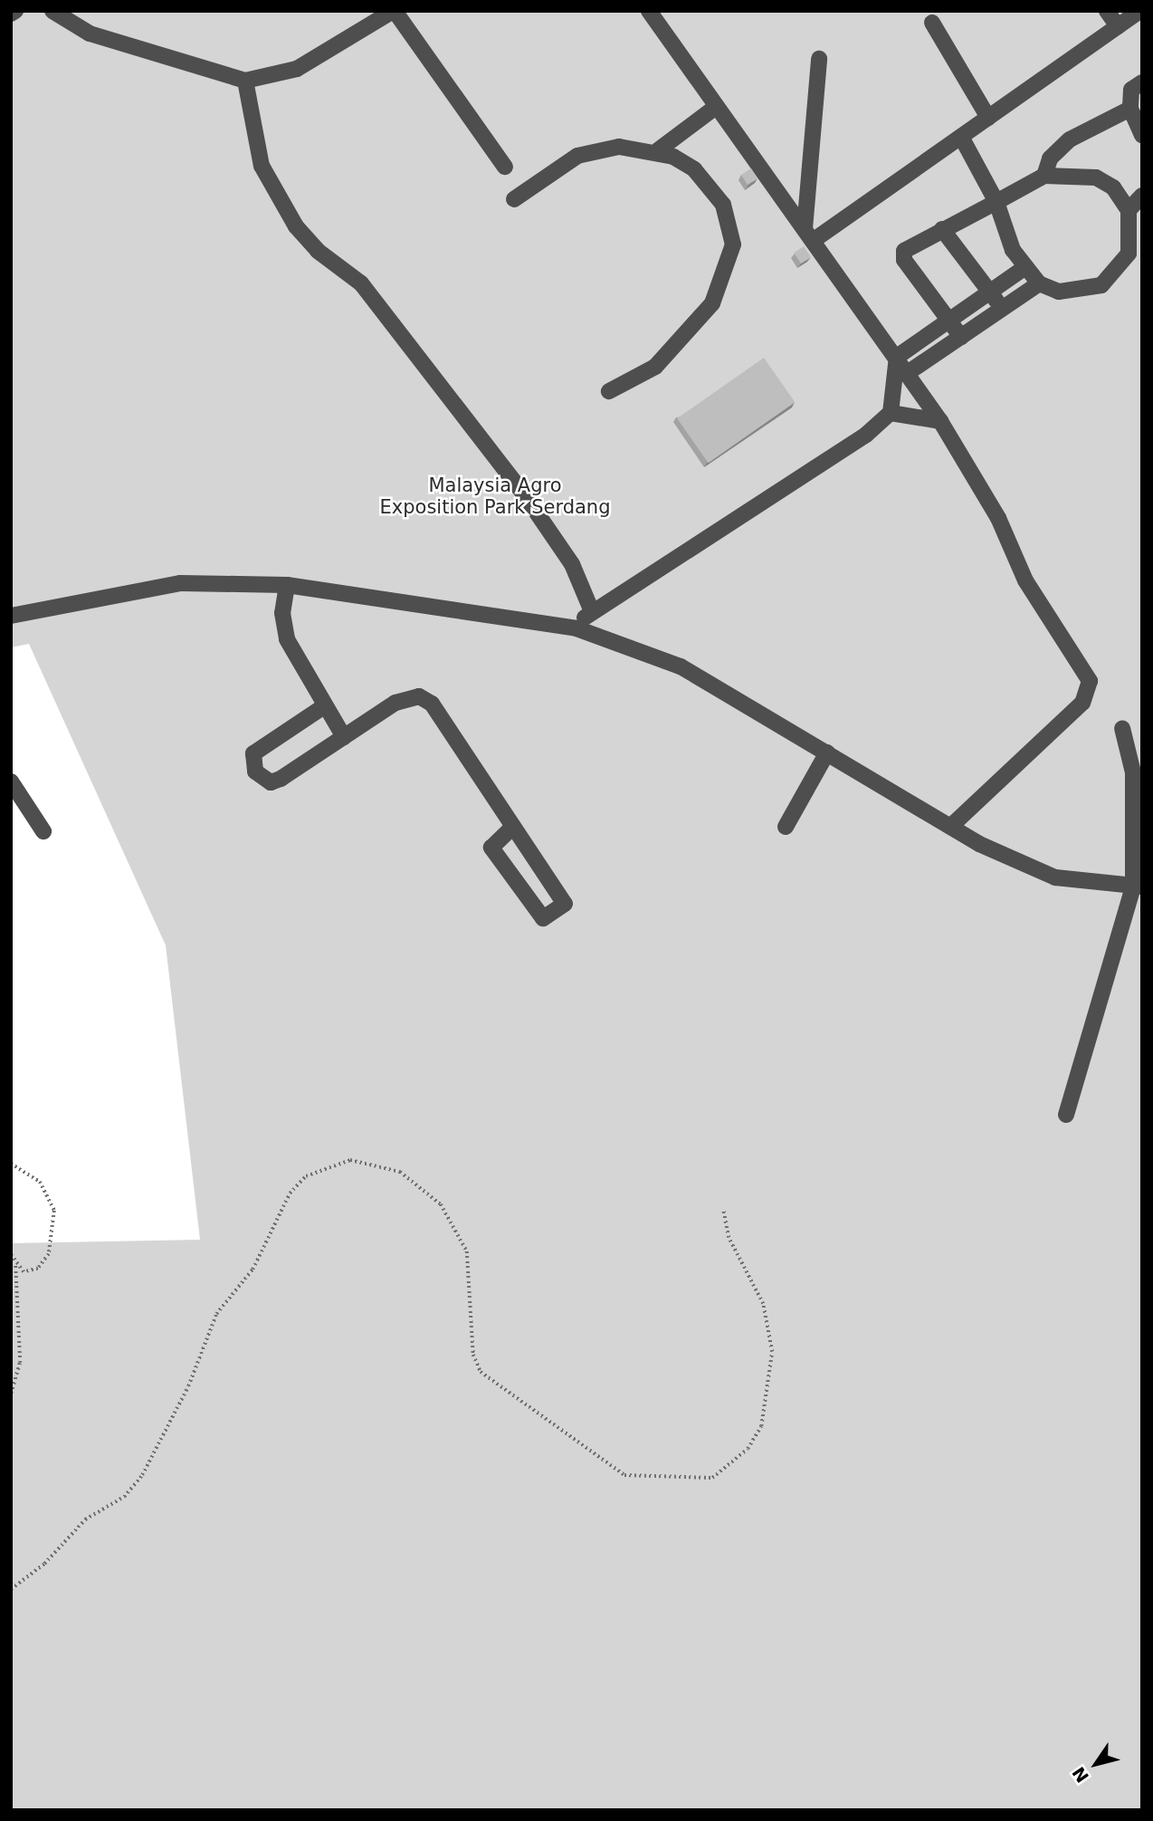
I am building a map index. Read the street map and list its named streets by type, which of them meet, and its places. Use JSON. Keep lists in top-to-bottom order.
{
  "parks": ["Malaysia Agro Exposition Park Serdang"],
  "north": "bottom left"
}
